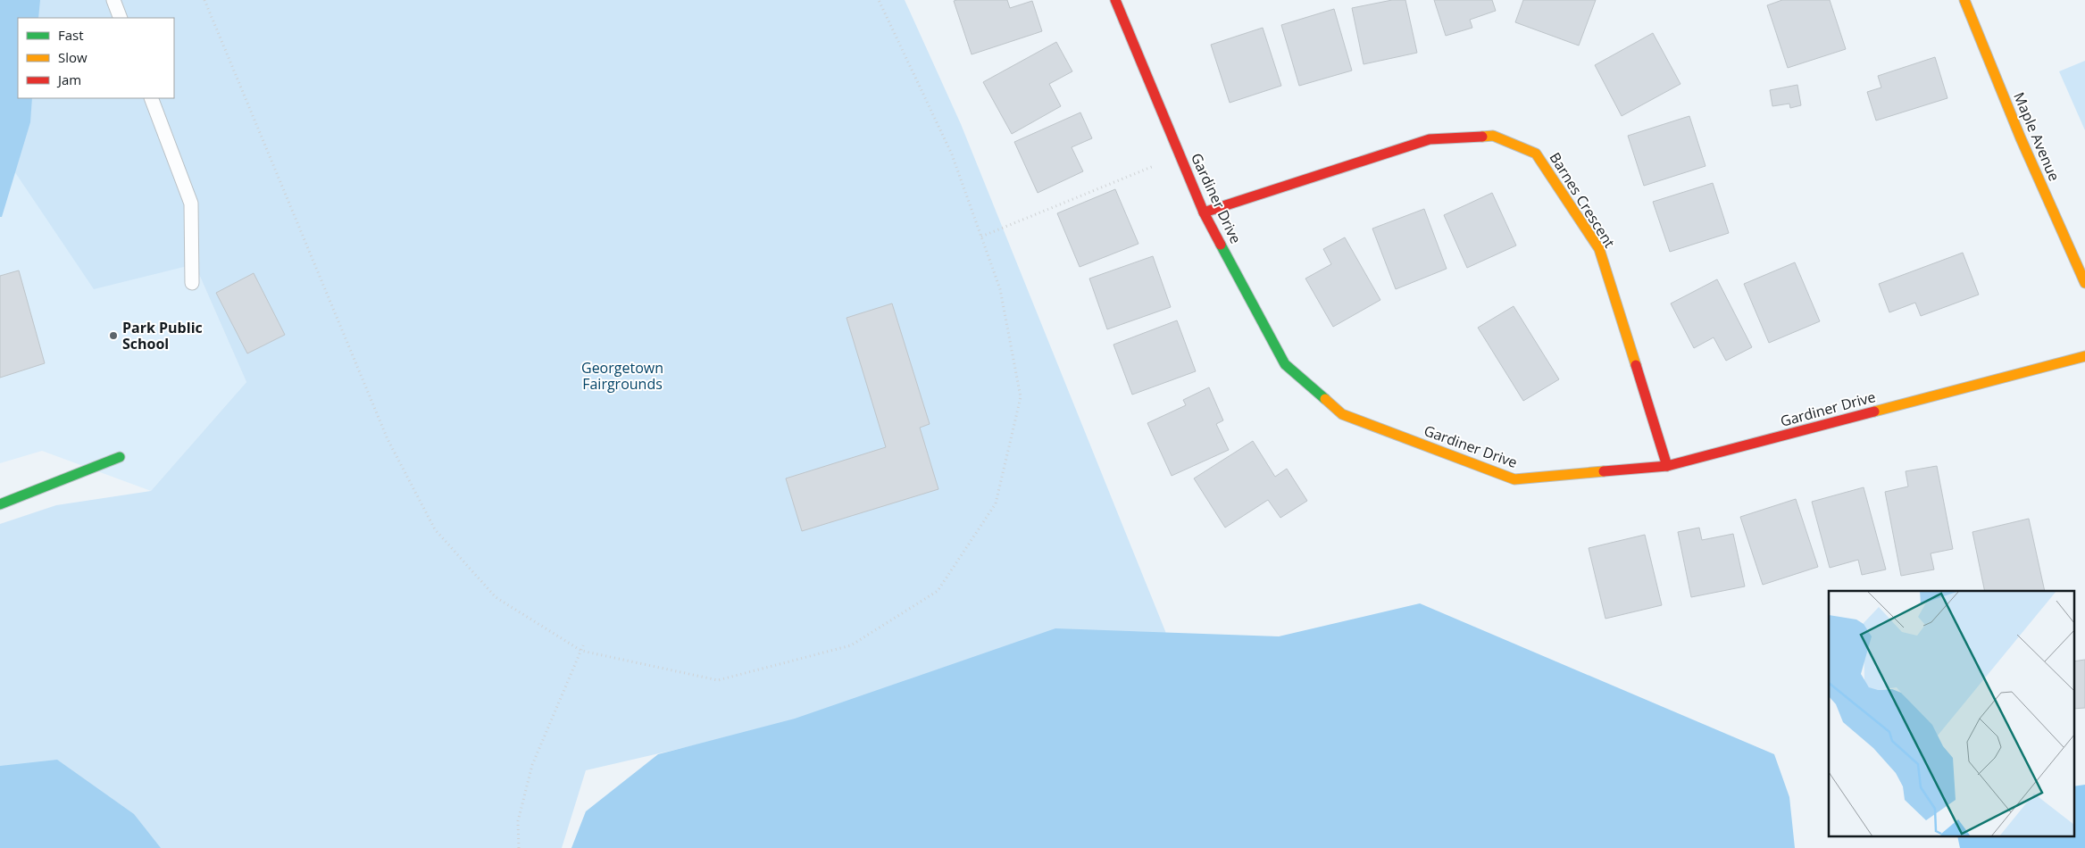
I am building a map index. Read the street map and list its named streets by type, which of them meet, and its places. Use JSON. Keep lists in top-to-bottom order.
{
  "streets": {
    "street": ["Maple Avenue", "Gardiner Drive", "Barnes Crescent"]
  },
  "crossings": [
    ["Gardiner Drive", "Barnes Crescent"]
  ],
  "parks": ["Georgetown Fairgrounds"],
  "places": ["Park Public School"],
  "legend": ["Fast", "Slow", "Jam"]
}
